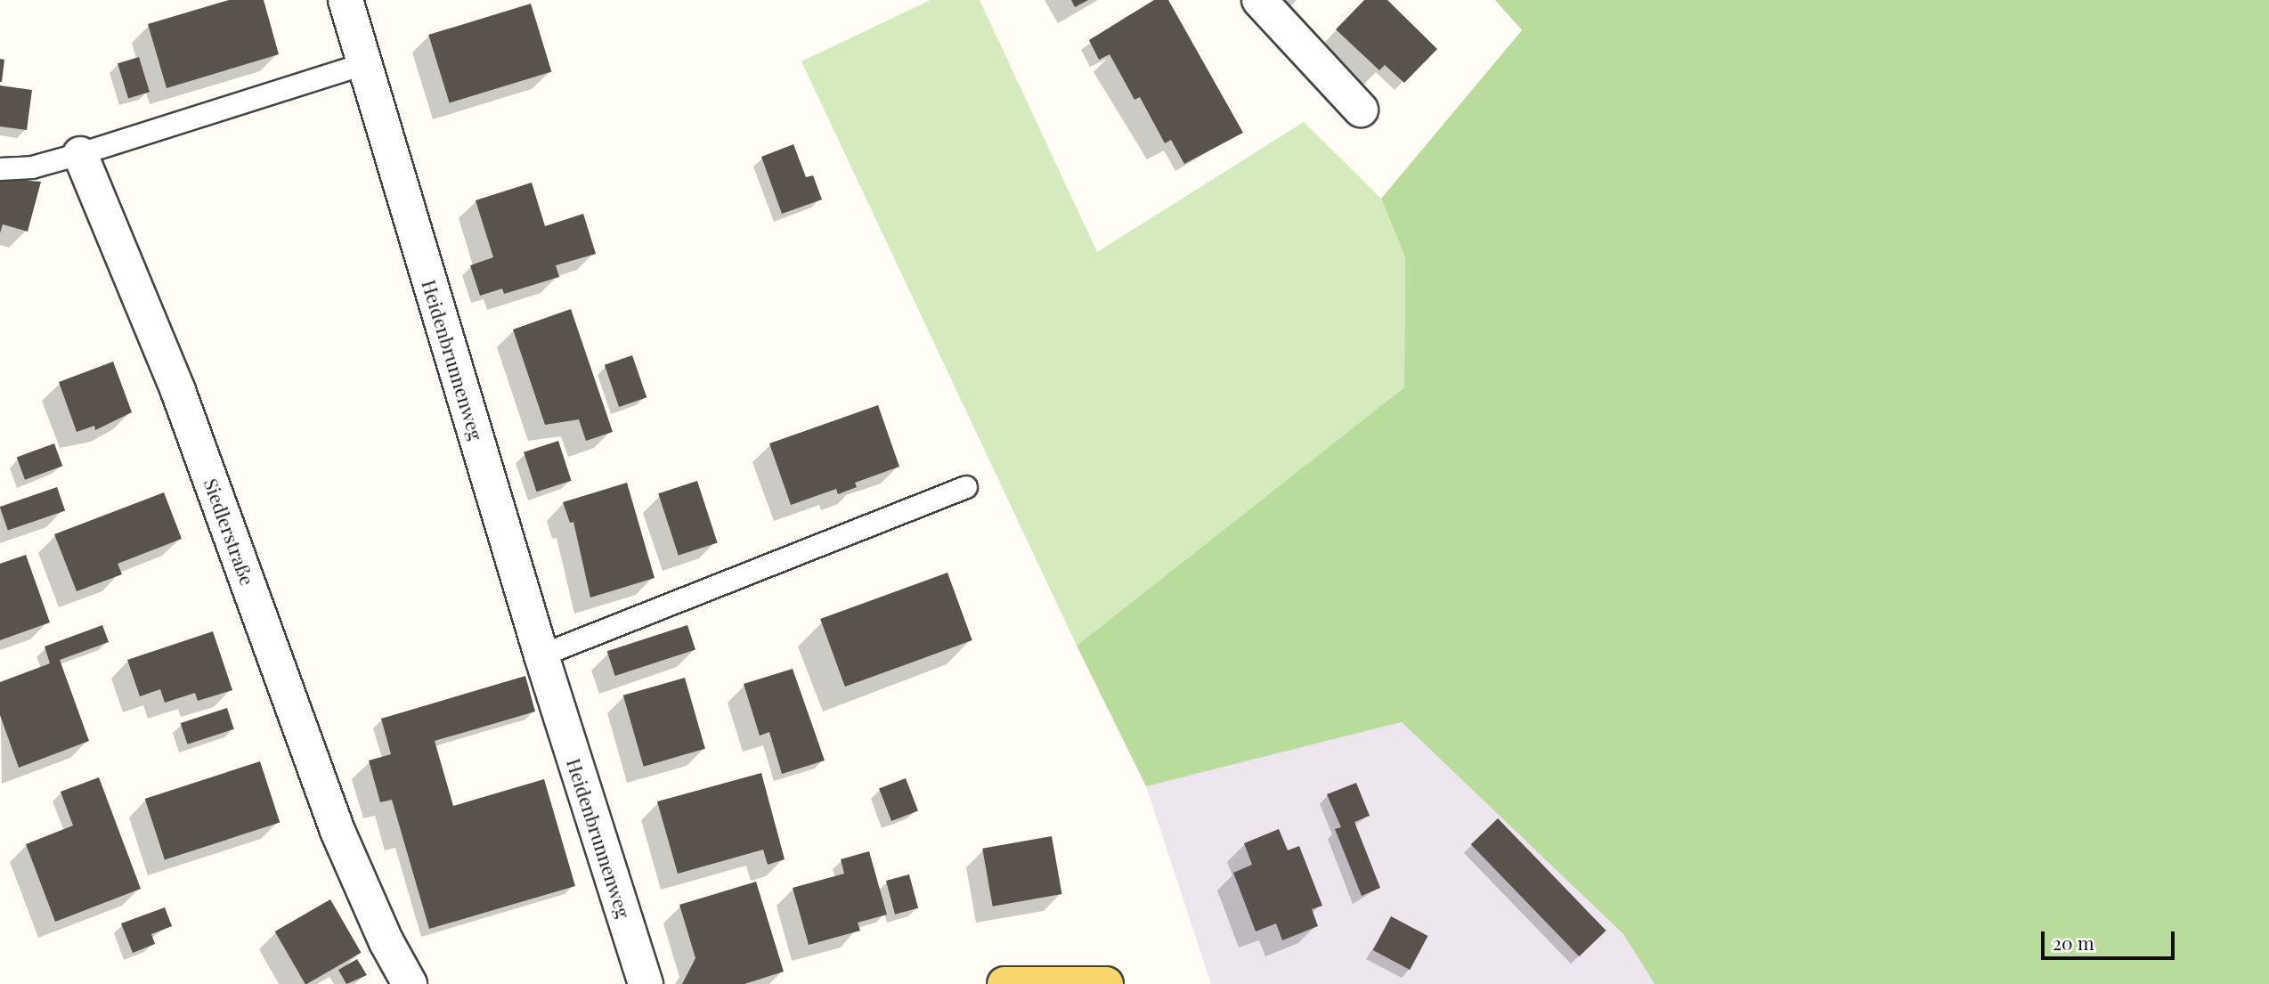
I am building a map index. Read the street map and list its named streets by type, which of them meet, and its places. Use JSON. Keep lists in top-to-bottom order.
{
  "streets": {
    "street": ["Heidenbrunnenweg", "Siedlerstraße"]
  },
  "scale_bar": "20 m"
}
